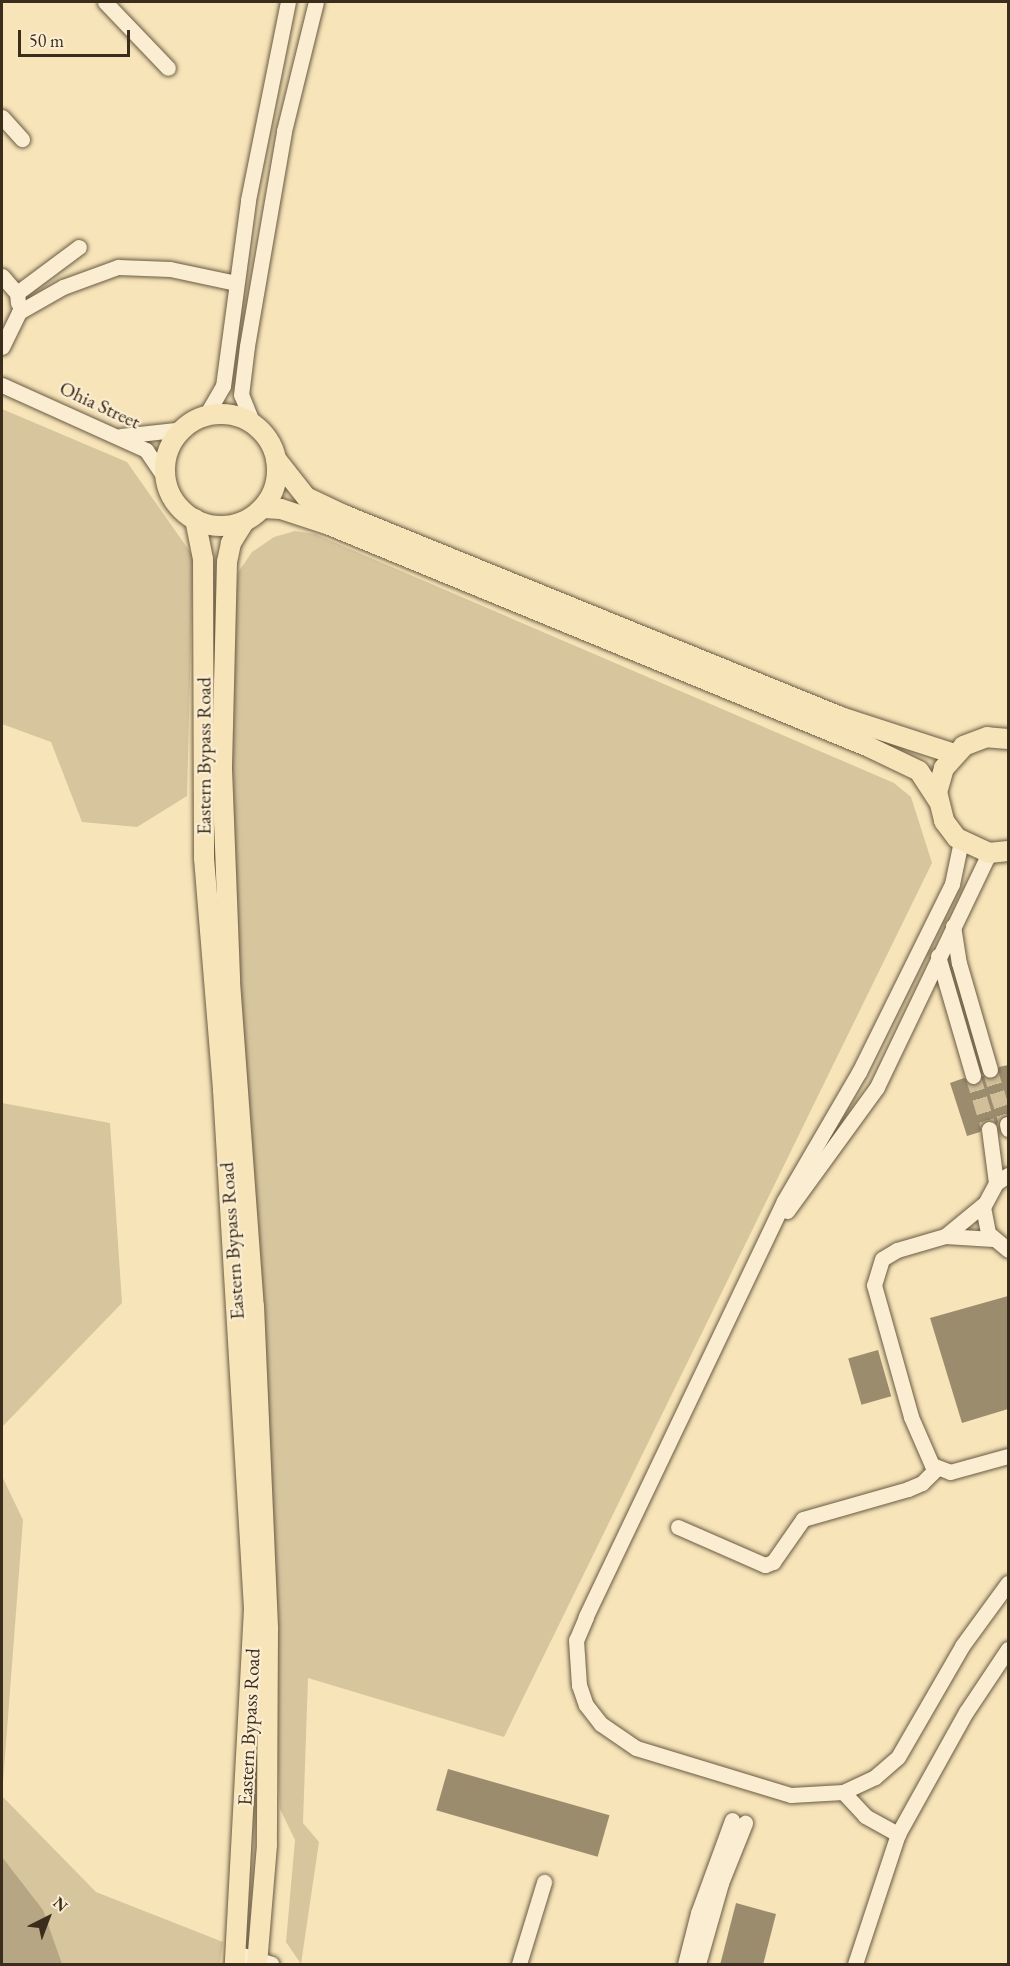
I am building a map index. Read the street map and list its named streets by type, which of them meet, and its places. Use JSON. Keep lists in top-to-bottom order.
{
  "streets": {
    "main road": ["Eastern Bypass Road"],
    "street": ["Ohia Street"]
  },
  "crossings": [
    ["Ohia Street", "Eastern Bypass Road"]
  ],
  "scale_bar": "50 m",
  "north": "top right"
}
